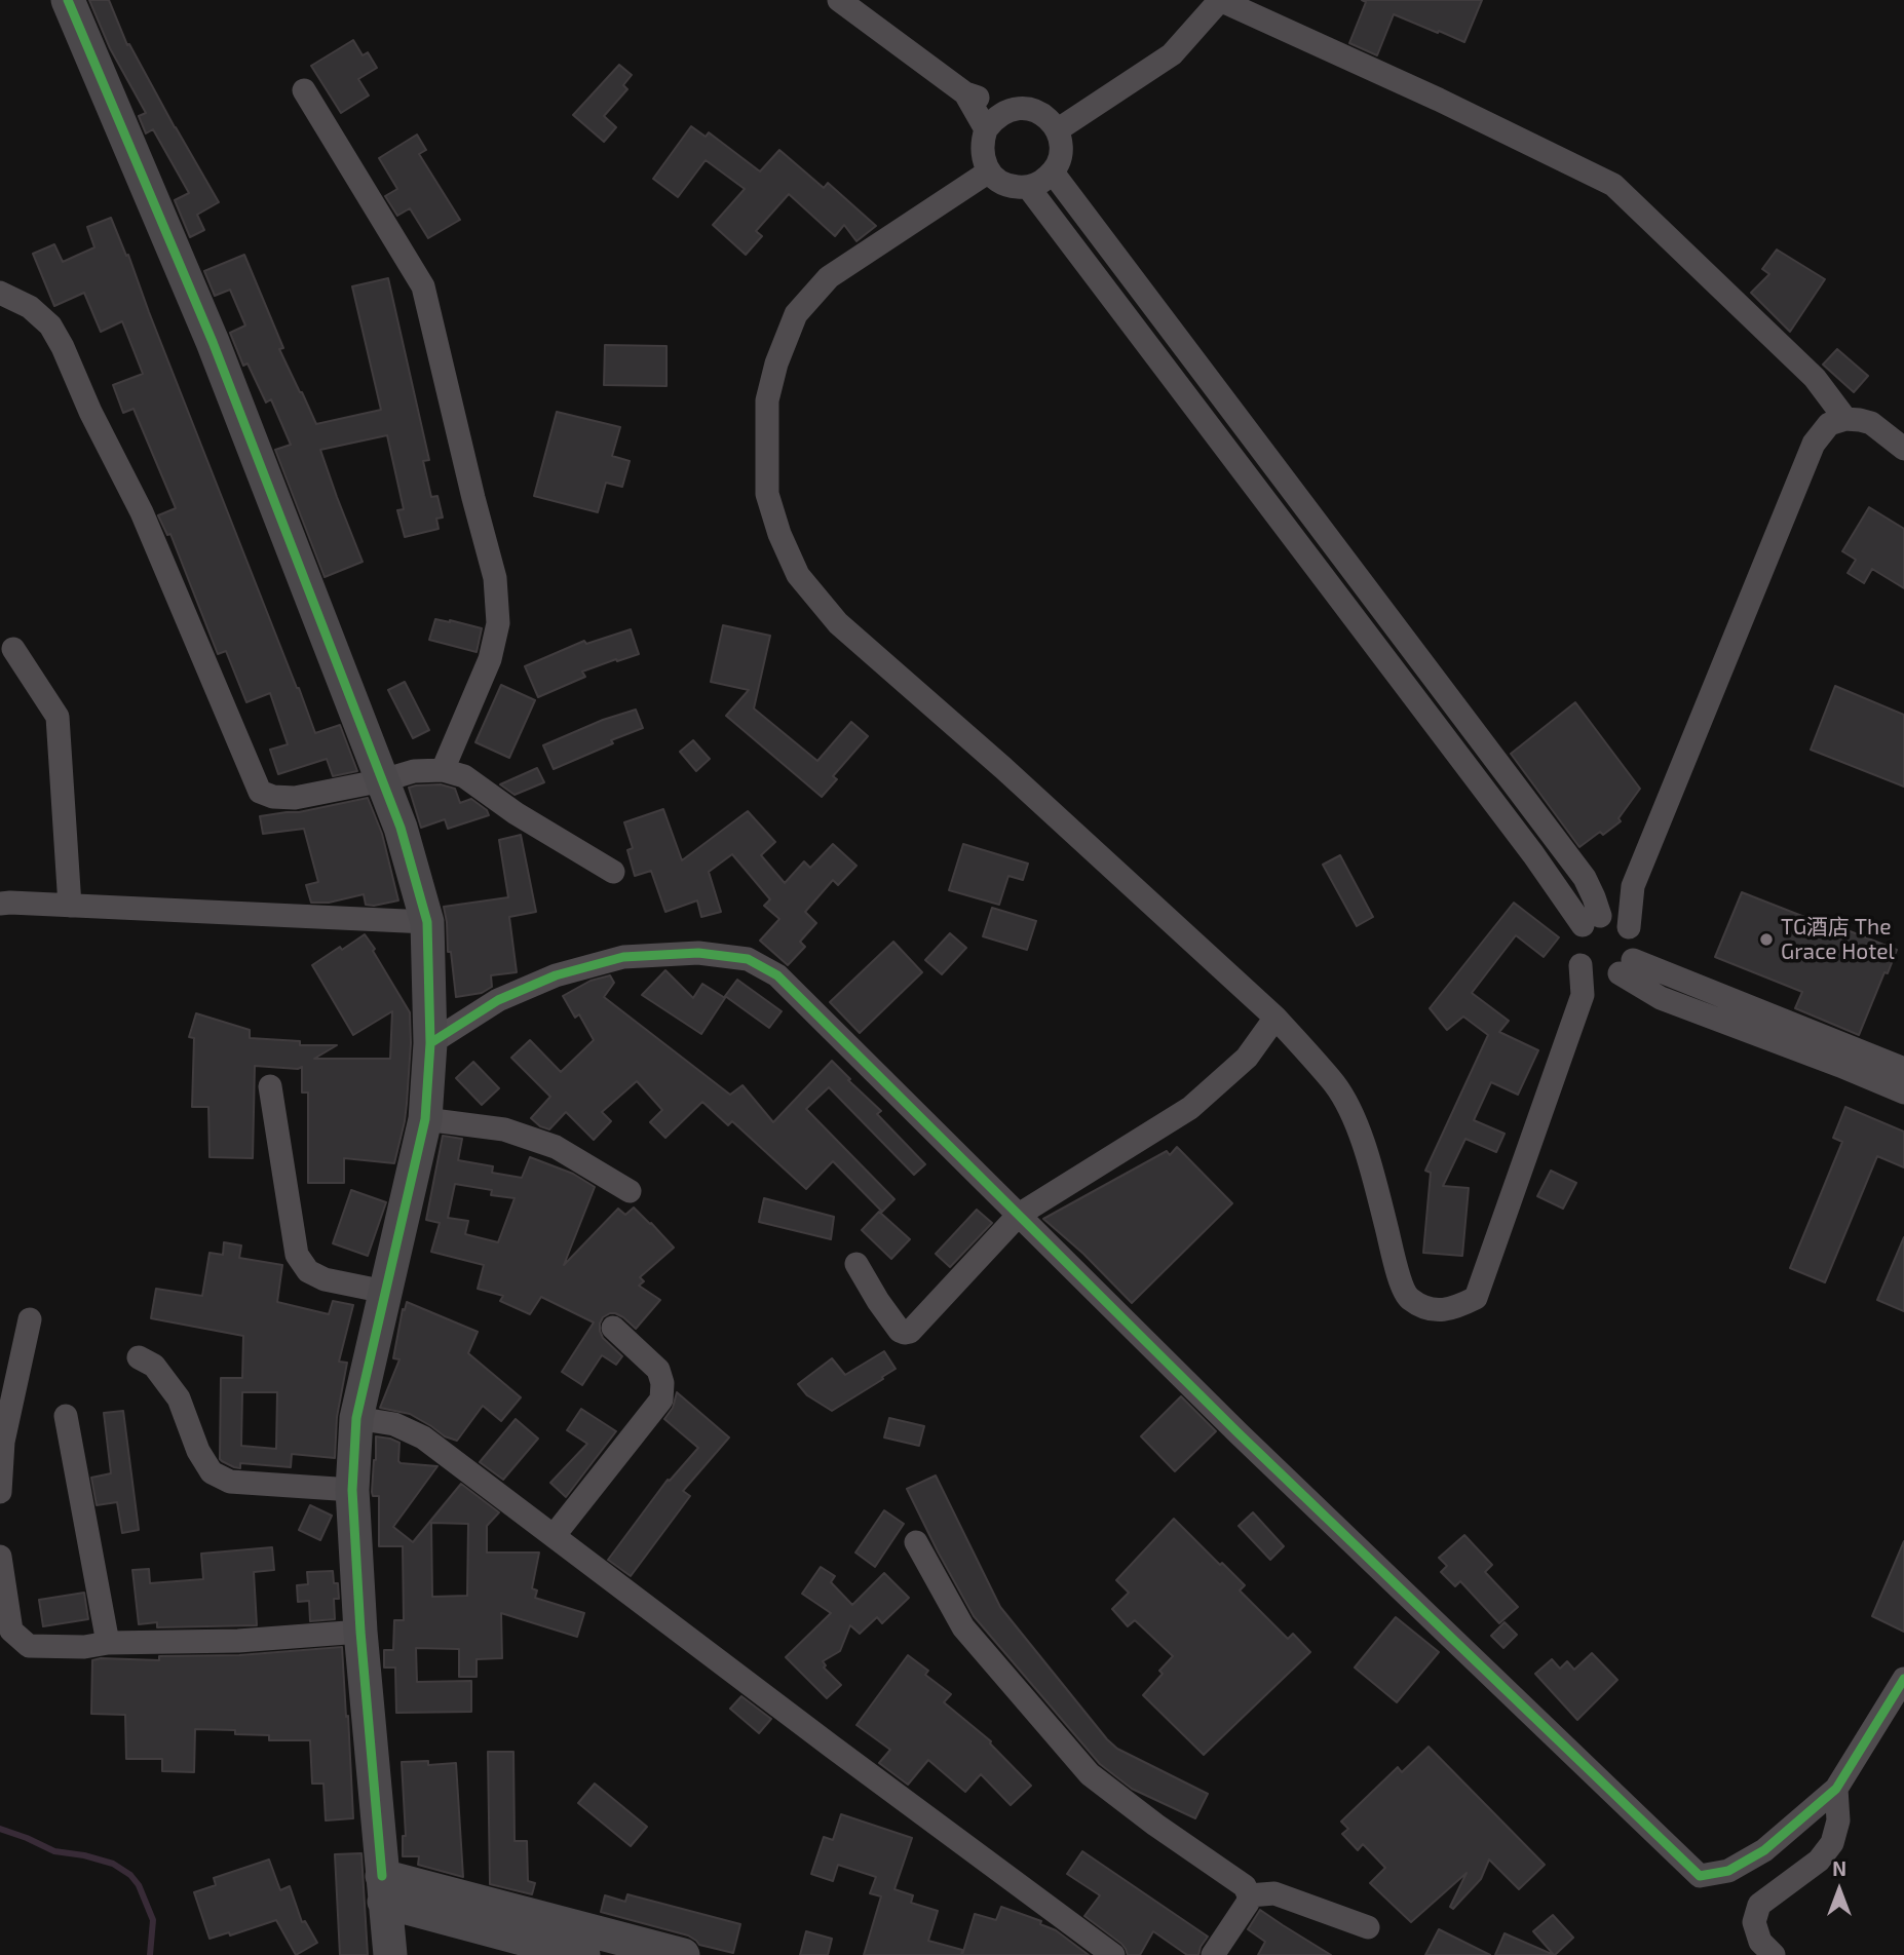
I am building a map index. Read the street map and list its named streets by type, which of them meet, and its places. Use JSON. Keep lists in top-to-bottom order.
{
  "places": ["TG酒店 The Grace Hotel"],
  "north": "top"
}
